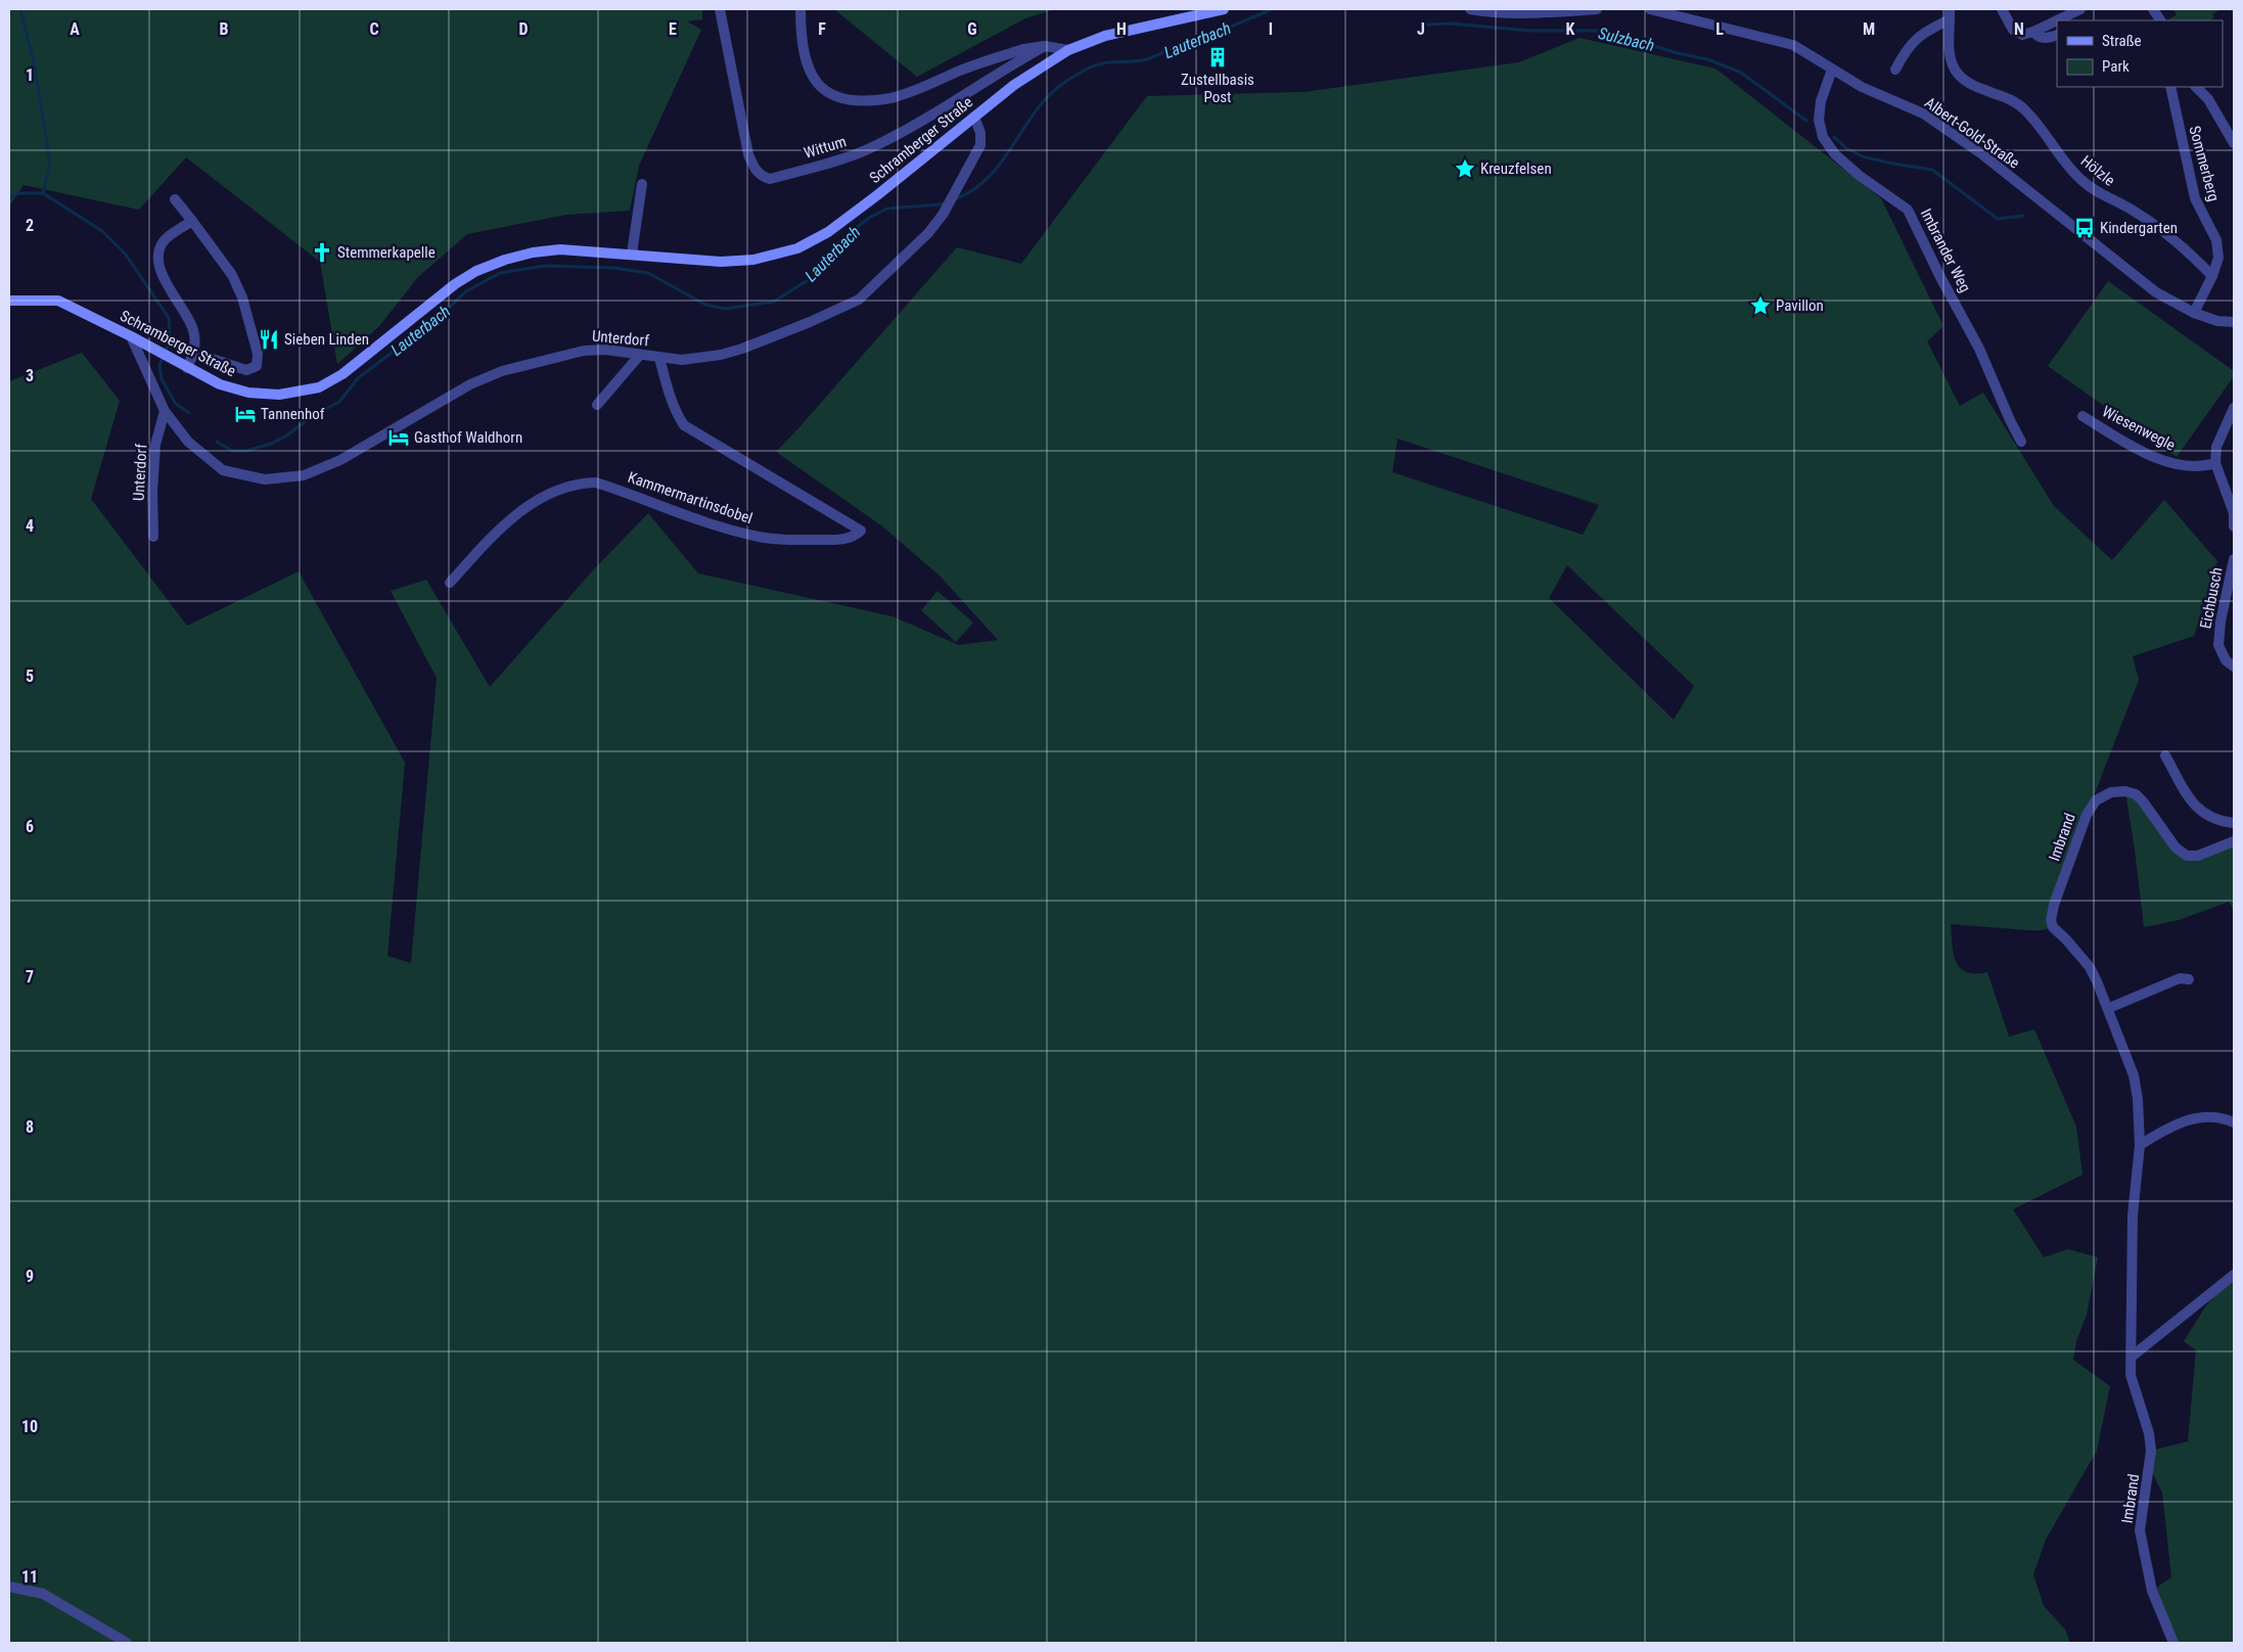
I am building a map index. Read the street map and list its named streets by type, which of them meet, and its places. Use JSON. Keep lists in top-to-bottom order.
{
  "streets": {
    "main road": ["Schramberger Straße"],
    "street": [
      "Albert-Gold-Straße",
      "Wittum",
      "Sommerberg",
      "Hölzle",
      "Imbrander Weg",
      "Unterdorf",
      "Wiesenwegle",
      "Kammermartinsdobel",
      "Eichbusch",
      "Imbrand"
    ]
  },
  "crossings": [
    ["Albert-Gold-Straße", "Imbrander Weg"],
    ["Schramberger Straße", "Unterdorf"],
    ["Sommerberg", "Hölzle"],
    ["Unterdorf", "Kammermartinsdobel"]
  ],
  "water": ["Sulzbach", "Lauterbach"],
  "places": {
    "building": ["Zustellbasis Post"],
    "place": ["Kreuzfelsen", "Pavillon"],
    "bus stop": ["Kindergarten"],
    "church": ["Stemmerkapelle"],
    "restaurant": ["Sieben Linden"],
    "hotel": ["Tannenhof", "Gasthof Waldhorn"]
  },
  "legend": ["Straße", "Park"],
  "grid": {
    "columns": [
      "A",
      "B",
      "C",
      "D",
      "E",
      "F",
      "G",
      "H",
      "I",
      "J",
      "K",
      "L",
      "M",
      "N"
    ],
    "rows": [
      "1",
      "2",
      "3",
      "4",
      "5",
      "6",
      "7",
      "8",
      "9",
      "10",
      "11"
    ]
  }
}
